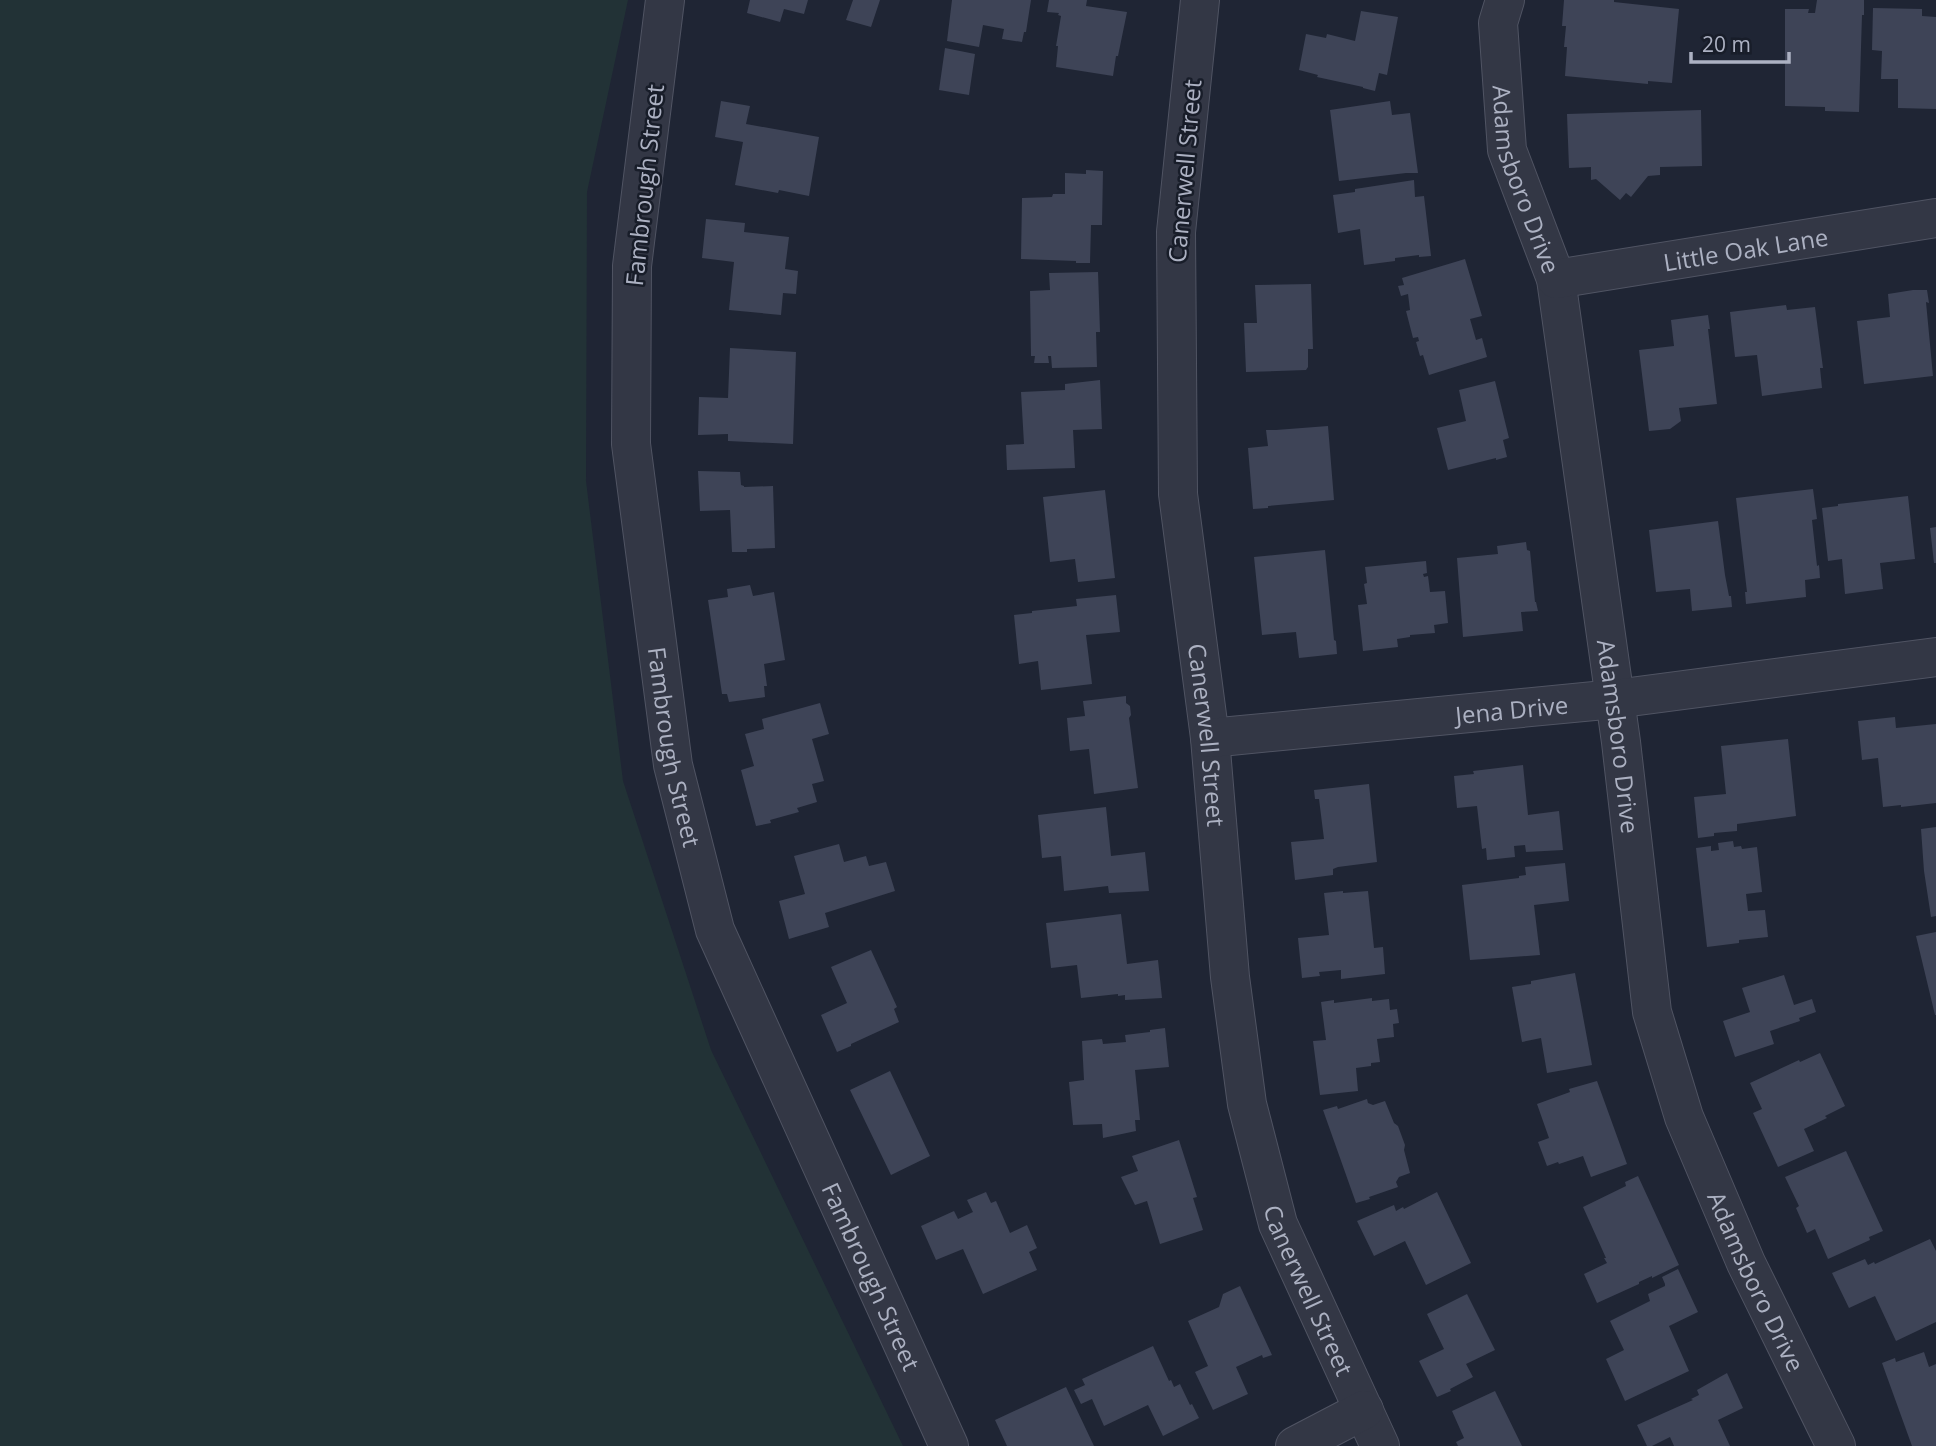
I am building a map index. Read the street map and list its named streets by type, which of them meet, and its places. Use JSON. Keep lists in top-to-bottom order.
{
  "streets": {
    "street": [
      "Canerwell Street",
      "Adamsboro Drive",
      "Fambrough Street",
      "Little Oak Lane",
      "Jena Drive"
    ]
  },
  "crossings": [
    ["Canerwell Street", "Jena Drive"],
    ["Adamsboro Drive", "Little Oak Lane"],
    ["Adamsboro Drive", "Jena Drive"]
  ],
  "scale_bar": "20 m"
}
